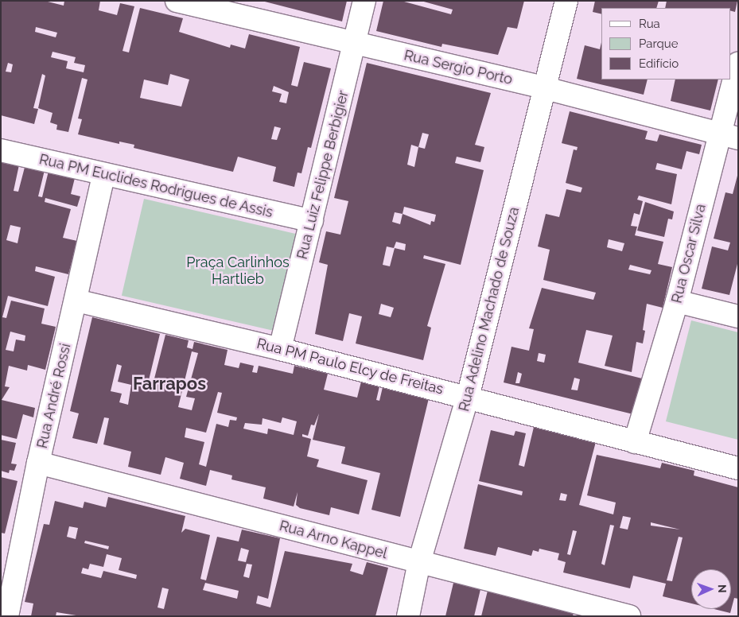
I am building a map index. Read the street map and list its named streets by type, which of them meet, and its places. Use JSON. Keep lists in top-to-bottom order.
{
  "streets": {
    "street": [
      "Rua Sergio Porto",
      "Rua Luiz Felippe Berbigier",
      "Rua PM Euclides Rodrigues de Assis",
      "Rua Oscar Silva",
      "Rua Adelino Machado de Souza",
      "Rua PM Paulo Elcy de Freitas",
      "Rua André Rossi",
      "Rua Arno Kappel"
    ]
  },
  "crossings": [
    ["Rua Sergio Porto", "Rua Luiz Felippe Berbigier"],
    ["Rua Sergio Porto", "Rua Oscar Silva"],
    ["Rua Sergio Porto", "Rua Adelino Machado de Souza"],
    ["Rua Luiz Felippe Berbigier", "Rua PM Euclides Rodrigues de Assis"],
    ["Rua Luiz Felippe Berbigier", "Rua PM Paulo Elcy de Freitas"],
    ["Rua PM Euclides Rodrigues de Assis", "Rua André Rossi"],
    ["Rua Oscar Silva", "Rua PM Paulo Elcy de Freitas"],
    ["Rua Adelino Machado de Souza", "Rua PM Paulo Elcy de Freitas"],
    ["Rua Adelino Machado de Souza", "Rua Arno Kappel"],
    ["Rua PM Paulo Elcy de Freitas", "Rua André Rossi"],
    ["Rua André Rossi", "Rua Arno Kappel"]
  ],
  "districts": ["Farrapos"],
  "parks": ["Praça Carlinhos Hartlieb"],
  "legend": ["Rua", "Parque", "Edifício"],
  "north": "right"
}
